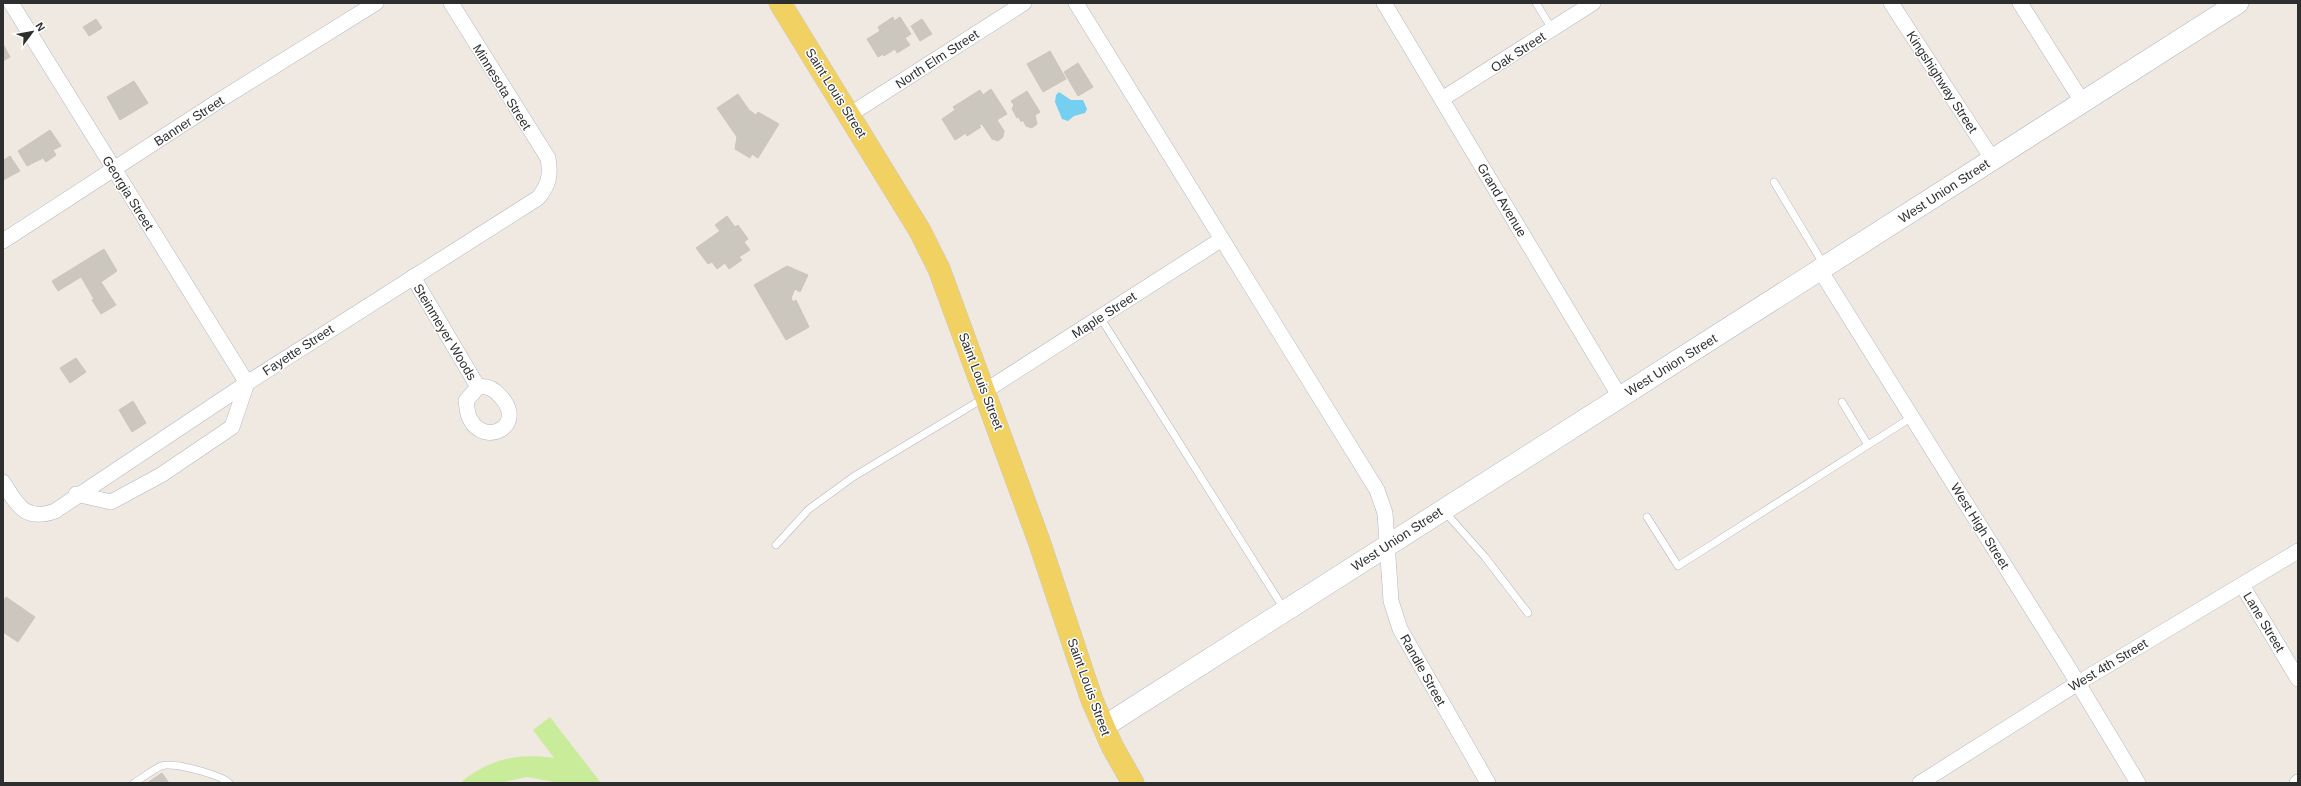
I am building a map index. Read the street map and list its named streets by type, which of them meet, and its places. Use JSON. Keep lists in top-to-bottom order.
{
  "streets": {
    "main road": ["Saint Louis Street"],
    "street": [
      "Oak Street",
      "North Elm Street",
      "Kingshighway Street",
      "Minnesota Street",
      "Banner Street",
      "West Union Street",
      "Georgia Street",
      "Grand Avenue",
      "Maple Street",
      "Steinmeyer Woods",
      "Fayette Street",
      "West High Street",
      "Lane Street",
      "West 4th Street",
      "Randle Street"
    ]
  },
  "crossings": [
    ["Oak Street", "Grand Avenue"],
    ["North Elm Street", "Saint Louis Street"],
    ["Kingshighway Street", "West Union Street"],
    ["Minnesota Street", "Fayette Street"],
    ["Saint Louis Street", "West Union Street"],
    ["Saint Louis Street", "Maple Street"],
    ["Banner Street", "Georgia Street"],
    ["West Union Street", "Grand Avenue"],
    ["West Union Street", "West High Street"],
    ["West Union Street", "Randle Street"],
    ["Georgia Street", "Fayette Street"],
    ["Maple Street", "Randle Street"],
    ["Steinmeyer Woods", "Fayette Street"],
    ["West High Street", "West 4th Street"],
    ["Lane Street", "West 4th Street"]
  ],
  "north": "top right"
}
